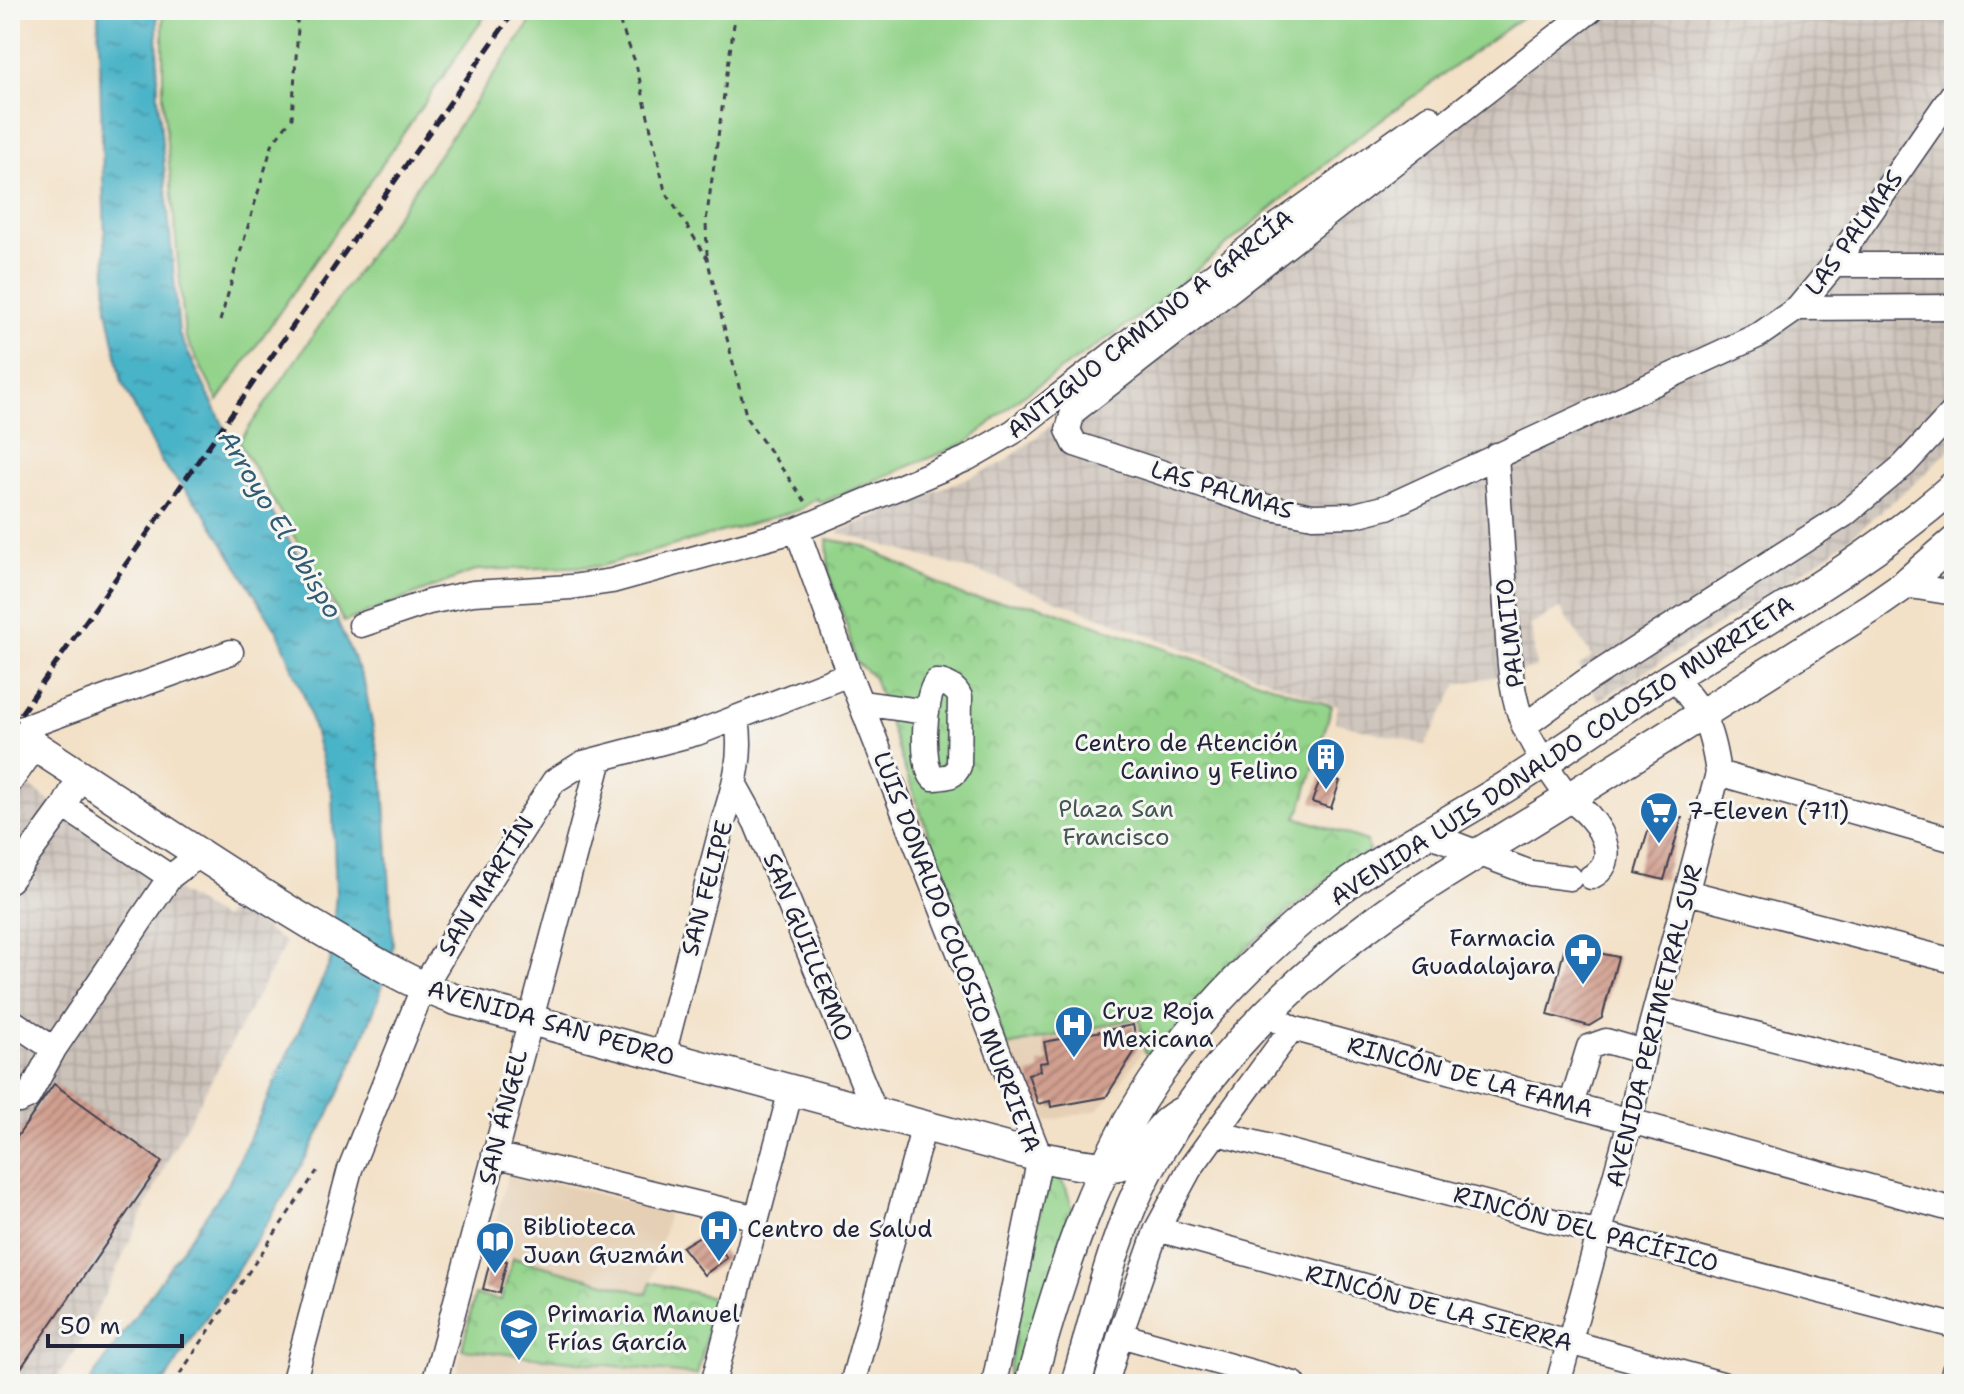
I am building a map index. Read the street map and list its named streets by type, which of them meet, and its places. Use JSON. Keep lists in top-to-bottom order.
{
  "streets": {
    "main road": ["AVENIDA LUIS DONALDO COLOSIO MURRIETA", "AVENIDA SAN PEDRO"],
    "street": [
      "LAS PALMAS",
      "ANTIGUO CAMINO A GARCÍA",
      "PALMITO",
      "SAN MARTÍN",
      "SAN FELIPE",
      "SAN GUILLERMO",
      "LUIS DONALDO COLOSIO MURRIETA",
      "AVENIDA PERIMETRAL SUR",
      "RINCÓN DE LA FAMA",
      "SAN ÁNGEL",
      "RINCÓN DEL PACÍFICO",
      "RINCÓN DE LA SIERRA"
    ]
  },
  "crossings": [
    ["LAS PALMAS", "PALMITO"],
    ["ANTIGUO CAMINO A GARCÍA", "LUIS DONALDO COLOSIO MURRIETA"],
    ["PALMITO", "AVENIDA LUIS DONALDO COLOSIO MURRIETA"],
    ["AVENIDA LUIS DONALDO COLOSIO MURRIETA", "AVENIDA SAN PEDRO"],
    ["AVENIDA LUIS DONALDO COLOSIO MURRIETA", "AVENIDA PERIMETRAL SUR"],
    ["AVENIDA LUIS DONALDO COLOSIO MURRIETA", "RINCÓN DE LA FAMA"],
    ["SAN MARTÍN", "SAN FELIPE"],
    ["SAN MARTÍN", "LUIS DONALDO COLOSIO MURRIETA"],
    ["SAN MARTÍN", "AVENIDA SAN PEDRO"],
    ["SAN MARTÍN", "SAN ÁNGEL"],
    ["SAN FELIPE", "SAN GUILLERMO"],
    ["SAN FELIPE", "AVENIDA SAN PEDRO"],
    ["SAN GUILLERMO", "AVENIDA SAN PEDRO"],
    ["LUIS DONALDO COLOSIO MURRIETA", "AVENIDA SAN PEDRO"],
    ["AVENIDA SAN PEDRO", "SAN ÁNGEL"],
    ["AVENIDA PERIMETRAL SUR", "RINCÓN DE LA FAMA"],
    ["AVENIDA PERIMETRAL SUR", "RINCÓN DEL PACÍFICO"],
    ["AVENIDA PERIMETRAL SUR", "RINCÓN DE LA SIERRA"]
  ],
  "water": ["Arroyo El Obispo"],
  "parks": ["Plaza San Francisco"],
  "places": {
    "building": ["Centro de Atención Canino y Felino"],
    "supermarket": ["7-Eleven (711)"],
    "pharmacy": ["Farmacia Guadalajara"],
    "hospital": ["Cruz Roja Mexicana", "Centro de Salud"],
    "library": ["Biblioteca Juan Guzmán"],
    "school or university": ["Primaria Manuel Frías García"]
  },
  "scale_bar": "50 m"
}
